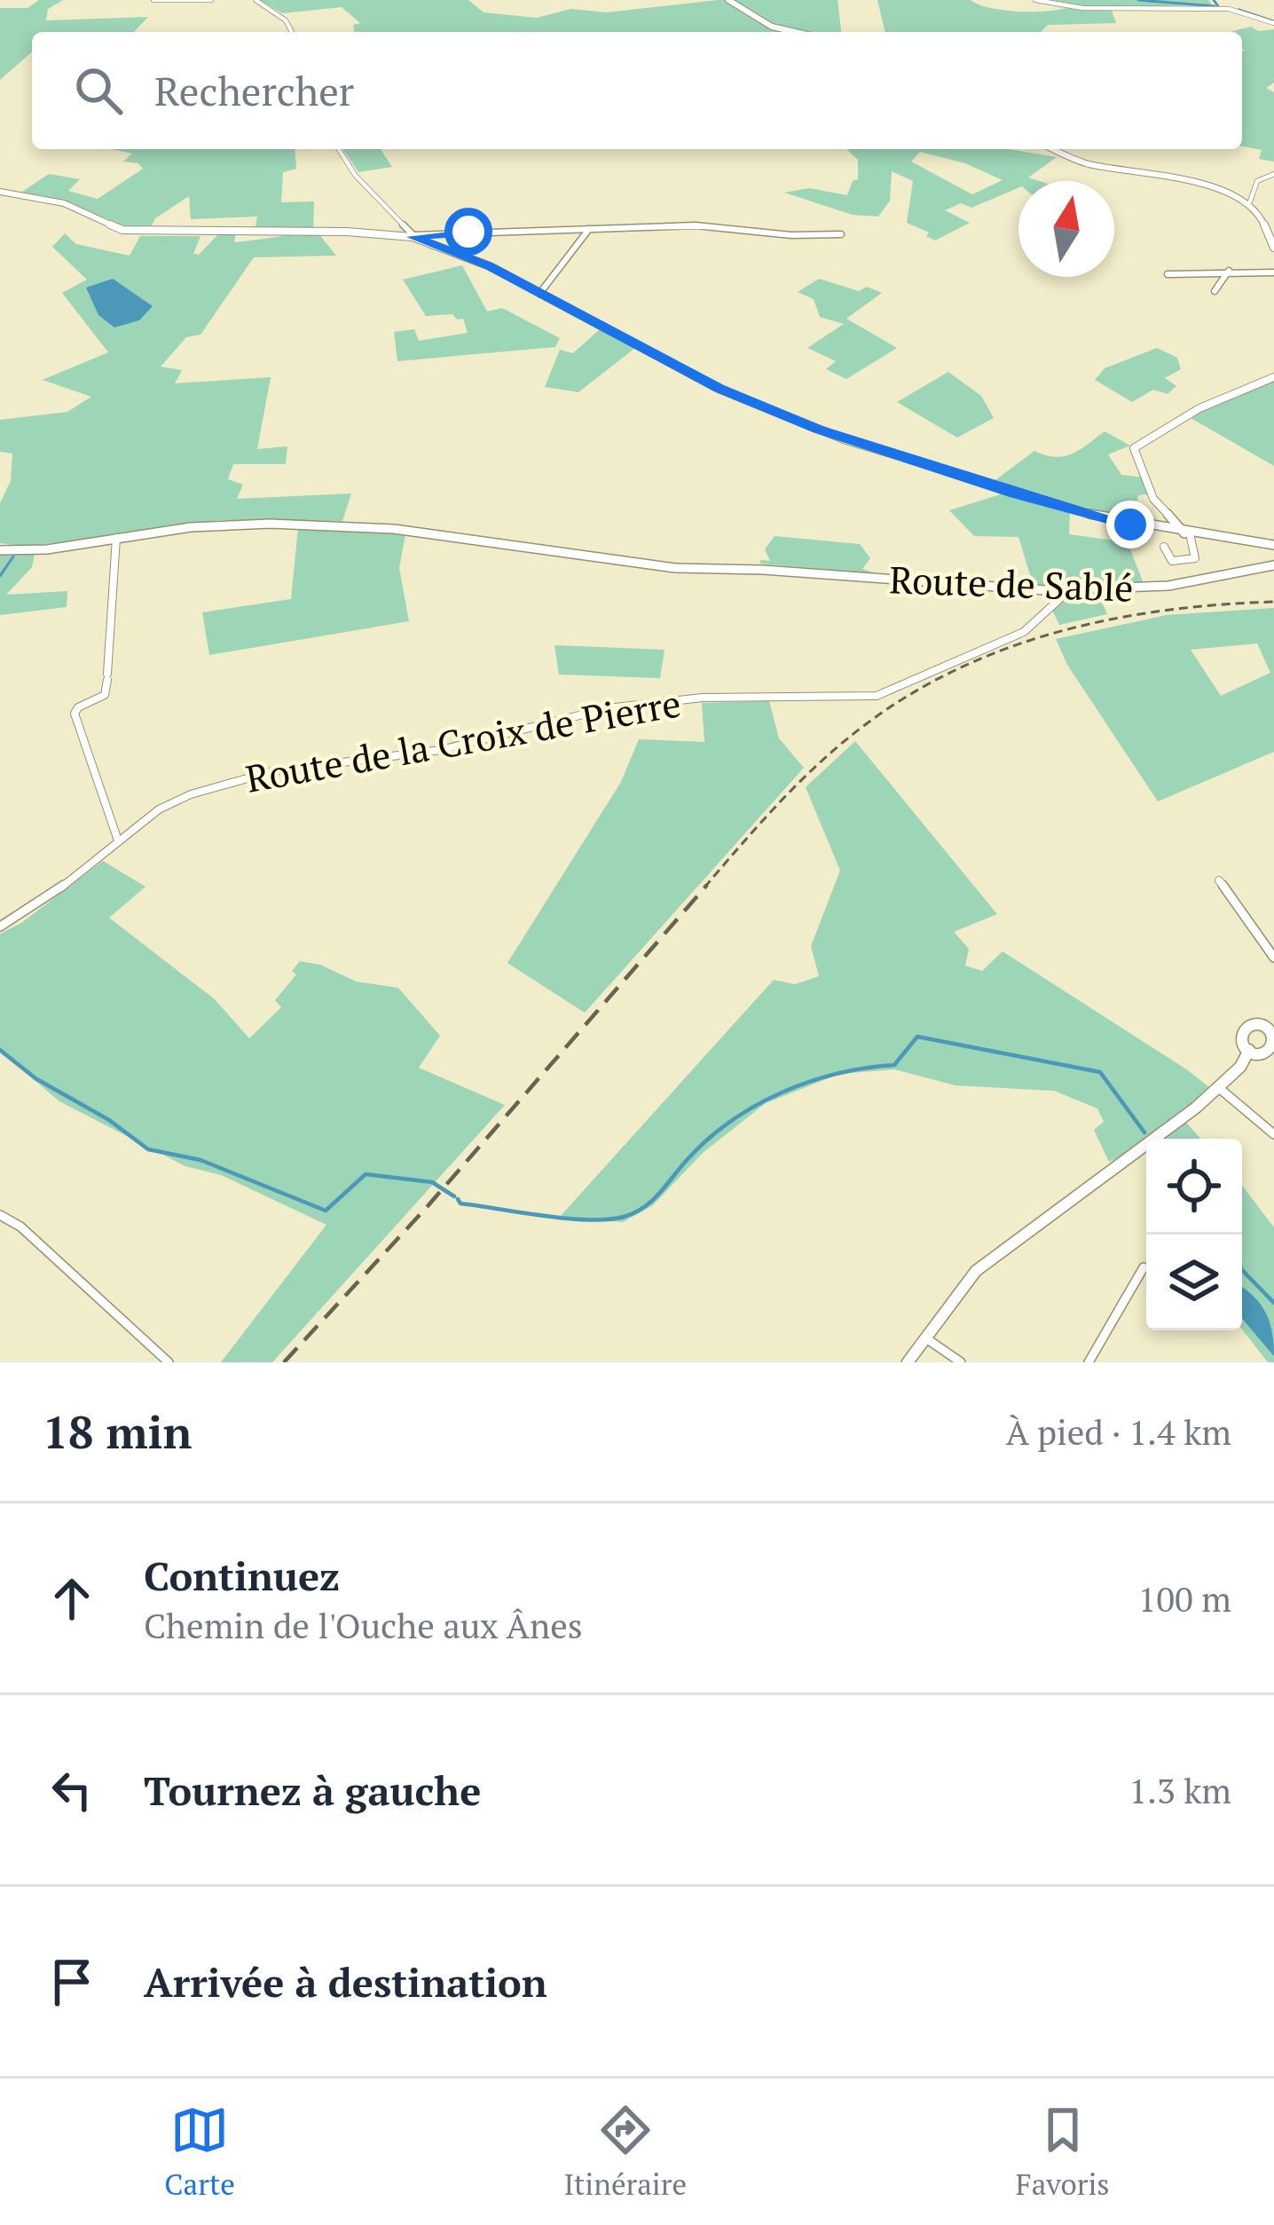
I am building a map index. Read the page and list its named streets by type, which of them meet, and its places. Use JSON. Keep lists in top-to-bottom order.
{
  "streets": {
    "street": ["Route de Sablé", "Route de la Croix de Pierre"]
  },
  "crossings": [
    ["Route de Sablé", "Route de la Croix de Pierre"]
  ],
  "north": "top",
  "page": {
    "search": "Rechercher",
    "heading": ["18 min", "À pied · 1.4 km"],
    "list": [
      ["Continuez", "Chemin de l'Ouche aux Ânes", "100 m"],
      ["Tournez à gauche", "1.3 km"],
      "Arrivée à destination"
    ],
    "nav": ["Carte", "Itinéraire", "Favoris"]
  }
}
